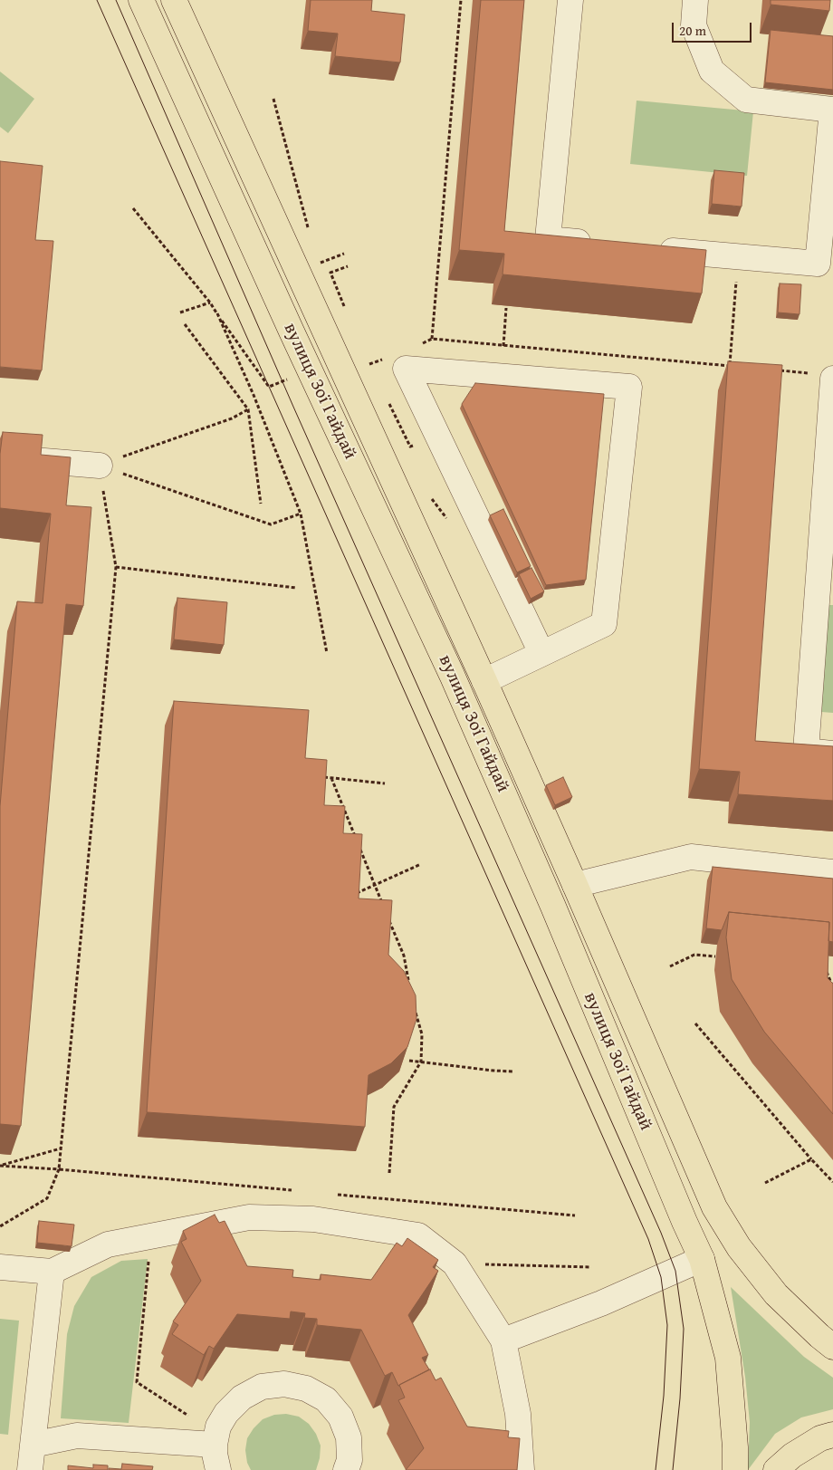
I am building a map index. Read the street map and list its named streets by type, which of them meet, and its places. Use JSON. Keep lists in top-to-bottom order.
{
  "streets": {
    "main road": ["вулиця Зої Гайдай"]
  },
  "scale_bar": "20 m"
}
